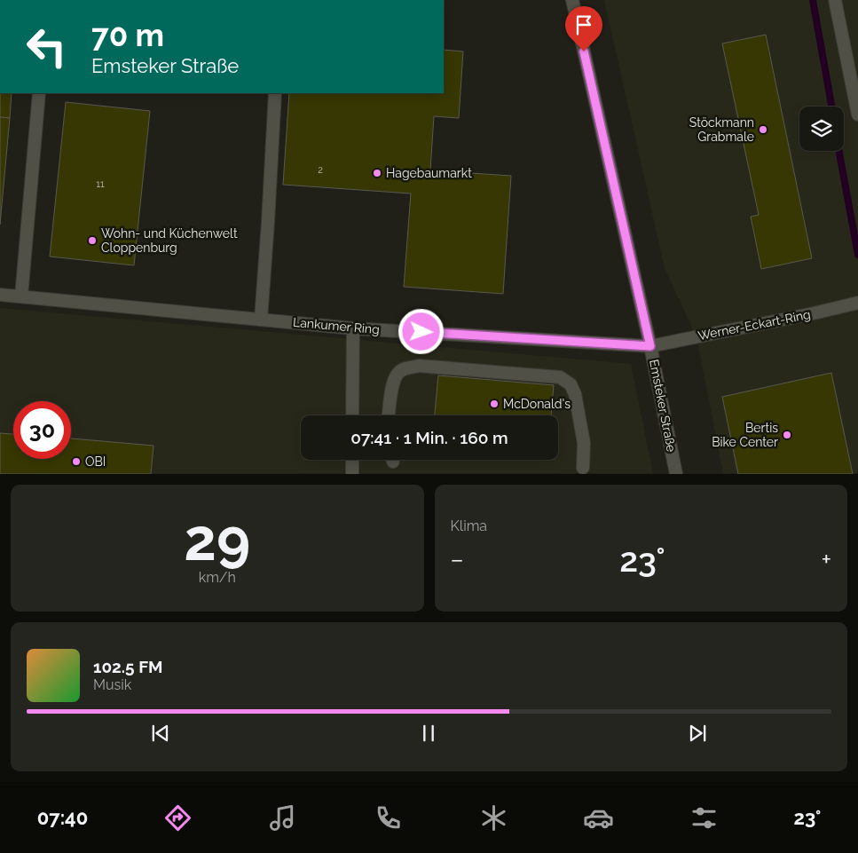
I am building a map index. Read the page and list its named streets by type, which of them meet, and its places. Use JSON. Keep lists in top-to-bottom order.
{
  "streets": {
    "street": ["Werner-Eckart-Ring", "Lankumer Ring", "Emsteker Straße"]
  },
  "crossings": [
    ["Werner-Eckart-Ring", "Lankumer Ring"],
    ["Werner-Eckart-Ring", "Emsteker Straße"],
    ["Lankumer Ring", "Emsteker Straße"]
  ],
  "places": [
    "Stöckmann Grabmale",
    "Hagebaumarkt",
    "Wohn- und Küchenwelt Cloppenburg",
    "McDonald's",
    "Bertis Bike Center",
    "OBI"
  ],
  "house_numbers": ["2", "11"],
  "page": {
    "turn": ["70 m", "Emsteker Straße"],
    "limit": "30",
    "trip": "07:41 · 1 Min. · 160 m",
    "tile": [
      ["29", "km/h"],
      "Klima"
    ],
    "heat": ["−", "23°", "+"],
    "song": ["102.5 FM", "Musik"],
    "tabs": ["07:40", "23°"]
  }
}
